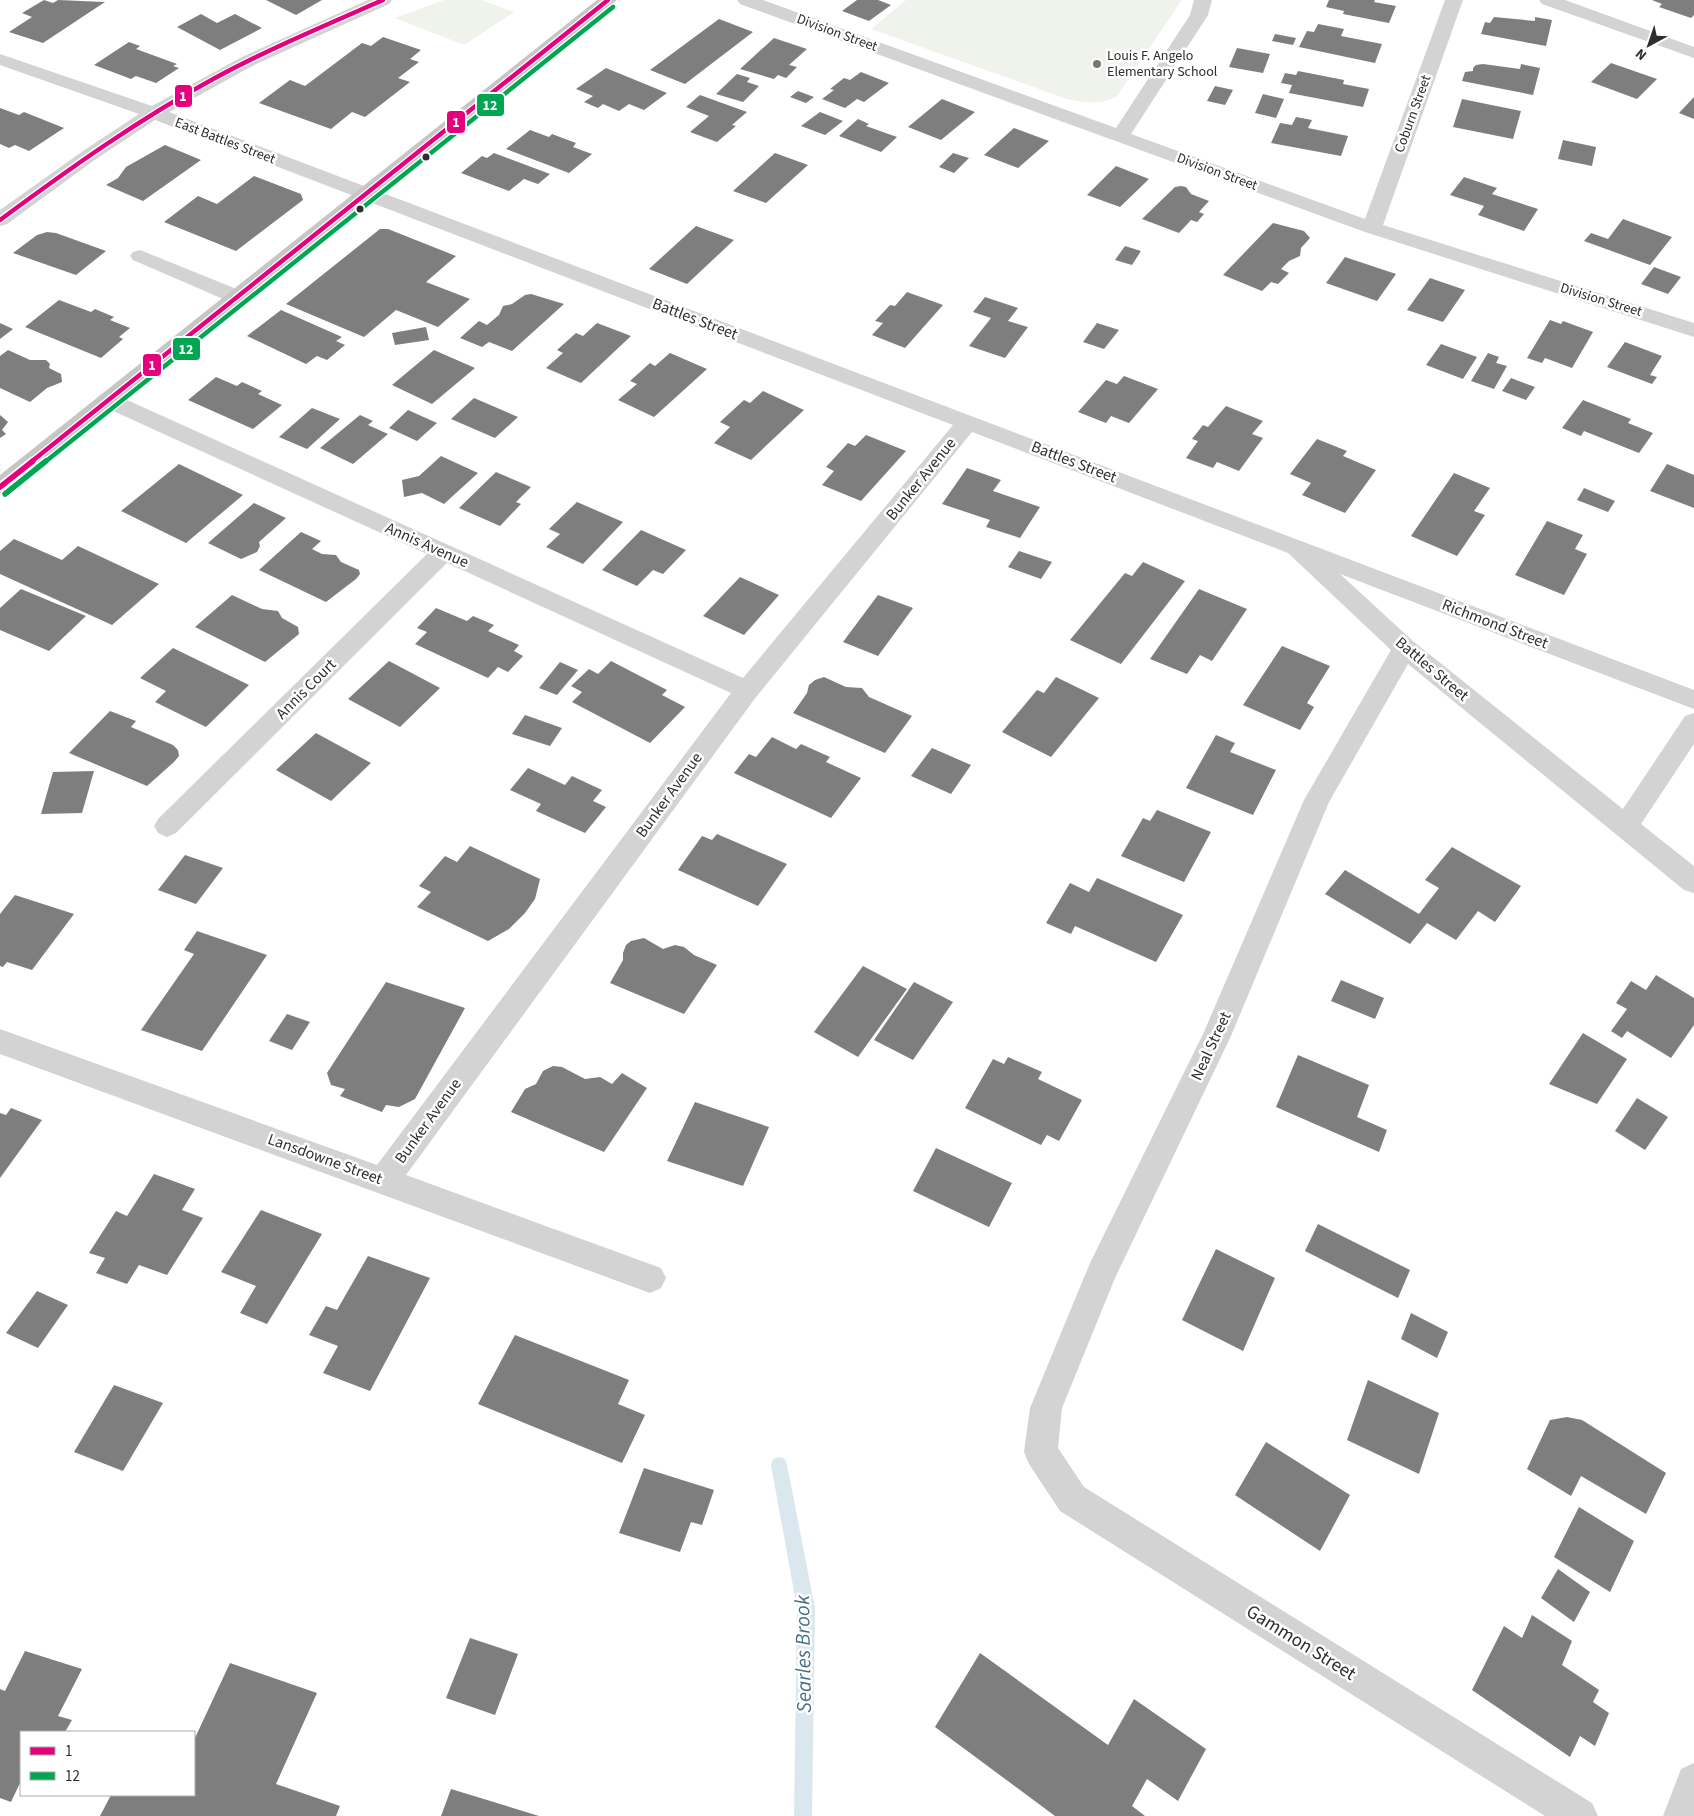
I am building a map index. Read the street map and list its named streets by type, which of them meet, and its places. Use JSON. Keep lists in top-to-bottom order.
{
  "streets": {
    "street": [
      "Division Street",
      "Coburn Street",
      "East Battles Street",
      "Battles Street",
      "Bunker Avenue",
      "Annis Avenue",
      "Richmond Street",
      "Annis Court",
      "Neal Street",
      "Lansdowne Street",
      "Gammon Street"
    ]
  },
  "crossings": [
    ["Division Street", "Coburn Street"],
    ["East Battles Street", "Battles Street"],
    ["Battles Street", "Bunker Avenue"],
    ["Battles Street", "Richmond Street"],
    ["Battles Street", "Neal Street"],
    ["Bunker Avenue", "Annis Avenue"],
    ["Bunker Avenue", "Lansdowne Street"],
    ["Annis Avenue", "Annis Court"],
    ["Neal Street", "Gammon Street"]
  ],
  "water": ["Searles Brook"],
  "places": ["Louis F. Angelo Elementary School"],
  "lines": ["transit line 1", "transit line 12"],
  "legend": ["1", "12"],
  "north": "bottom left"
}
